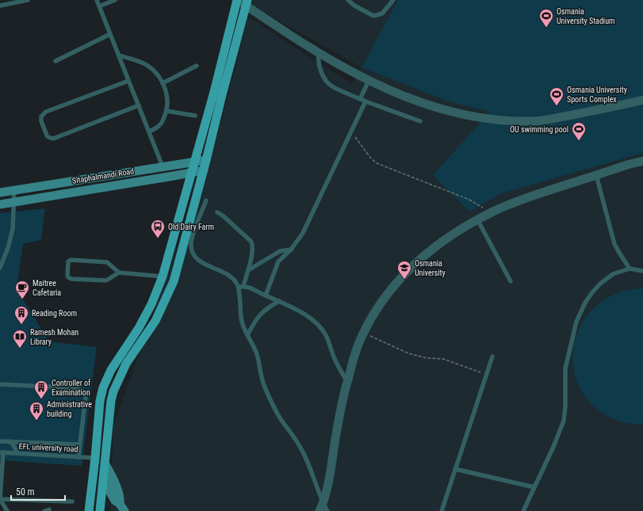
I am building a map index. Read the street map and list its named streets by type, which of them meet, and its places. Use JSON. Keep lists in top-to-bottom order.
{
  "streets": {
    "main road": ["Sitaphalmandi Road"],
    "lane": ["EFL university road"]
  },
  "places": {
    "sports": ["Osmania University Stadium", "Osmania University Sports Complex", "OU swimming pool"],
    "bus stop": ["Old Dairy Farm"],
    "school or university": ["Osmania University"],
    "cafe": ["Maitree Cafetaria"],
    "building": ["Reading Room", "Controller of Examination", "Administrative building"],
    "library": ["Ramesh Mohan Library"]
  },
  "scale_bar": "50 m"
}
